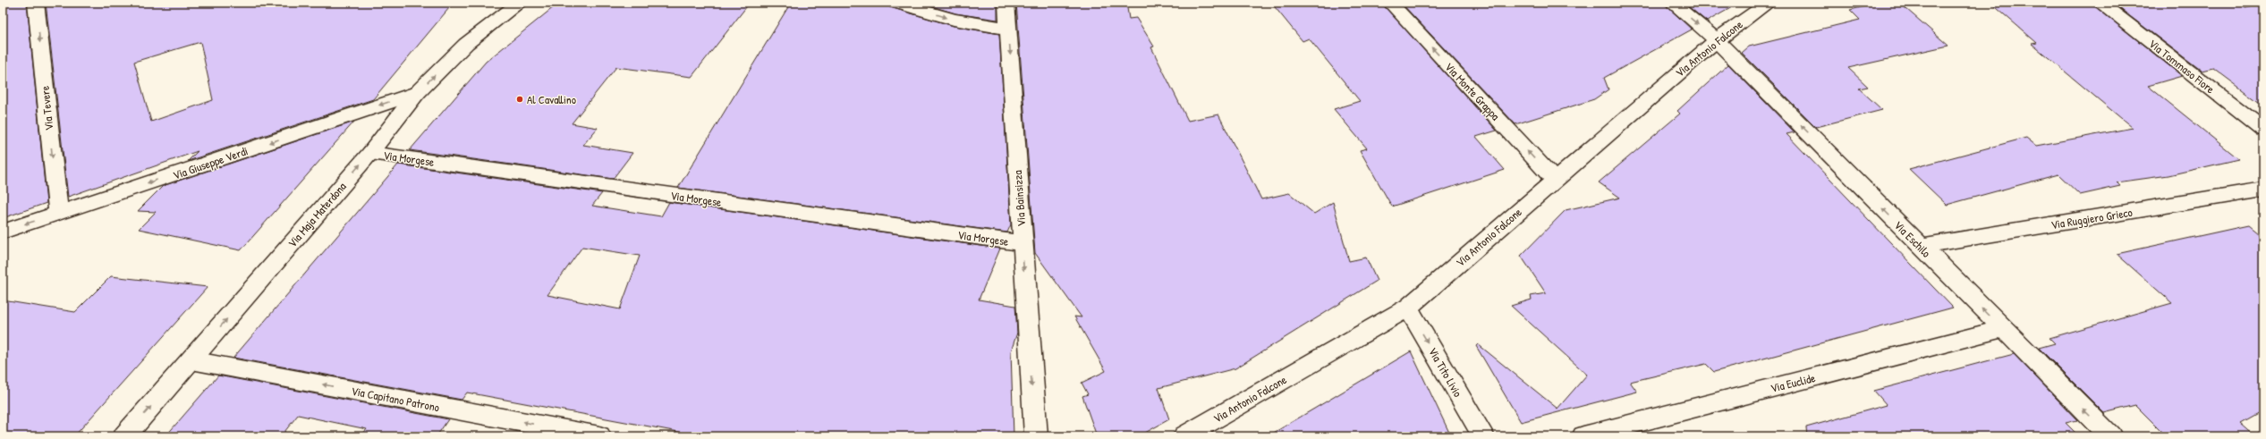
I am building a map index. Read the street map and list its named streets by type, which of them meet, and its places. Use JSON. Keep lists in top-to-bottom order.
{
  "streets": {
    "street": [
      "Via Antonio Falcone",
      "Via Tommaso Fiore",
      "Via Monte Grappa",
      "Via Tevere",
      "Via Morgese",
      "Via Giuseppe Verdi",
      "Via Bainsizza",
      "Via Maja Materdona",
      "Via Ruggiero Grieco",
      "Via Eschilo",
      "Via Tito Livio",
      "Via Euclide",
      "Via Capitano Patrono"
    ]
  },
  "crossings": [
    ["Via Antonio Falcone", "Via Monte Grappa"],
    ["Via Antonio Falcone", "Via Eschilo"],
    ["Via Antonio Falcone", "Via Tito Livio"],
    ["Via Tevere", "Via Giuseppe Verdi"],
    ["Via Morgese", "Via Bainsizza"],
    ["Via Morgese", "Via Maja Materdona"],
    ["Via Giuseppe Verdi", "Via Maja Materdona"],
    ["Via Maja Materdona", "Via Capitano Patrono"],
    ["Via Ruggiero Grieco", "Via Eschilo"],
    ["Via Eschilo", "Via Euclide"]
  ],
  "one_way": [
    "Via Monte Grappa",
    "Via Tevere",
    "Via Giuseppe Verdi",
    "Via Bainsizza",
    "Via Maja Materdona",
    "Via Eschilo",
    "Via Tito Livio",
    "Via Capitano Patrono"
  ],
  "places": ["Al Cavallino"]
}
